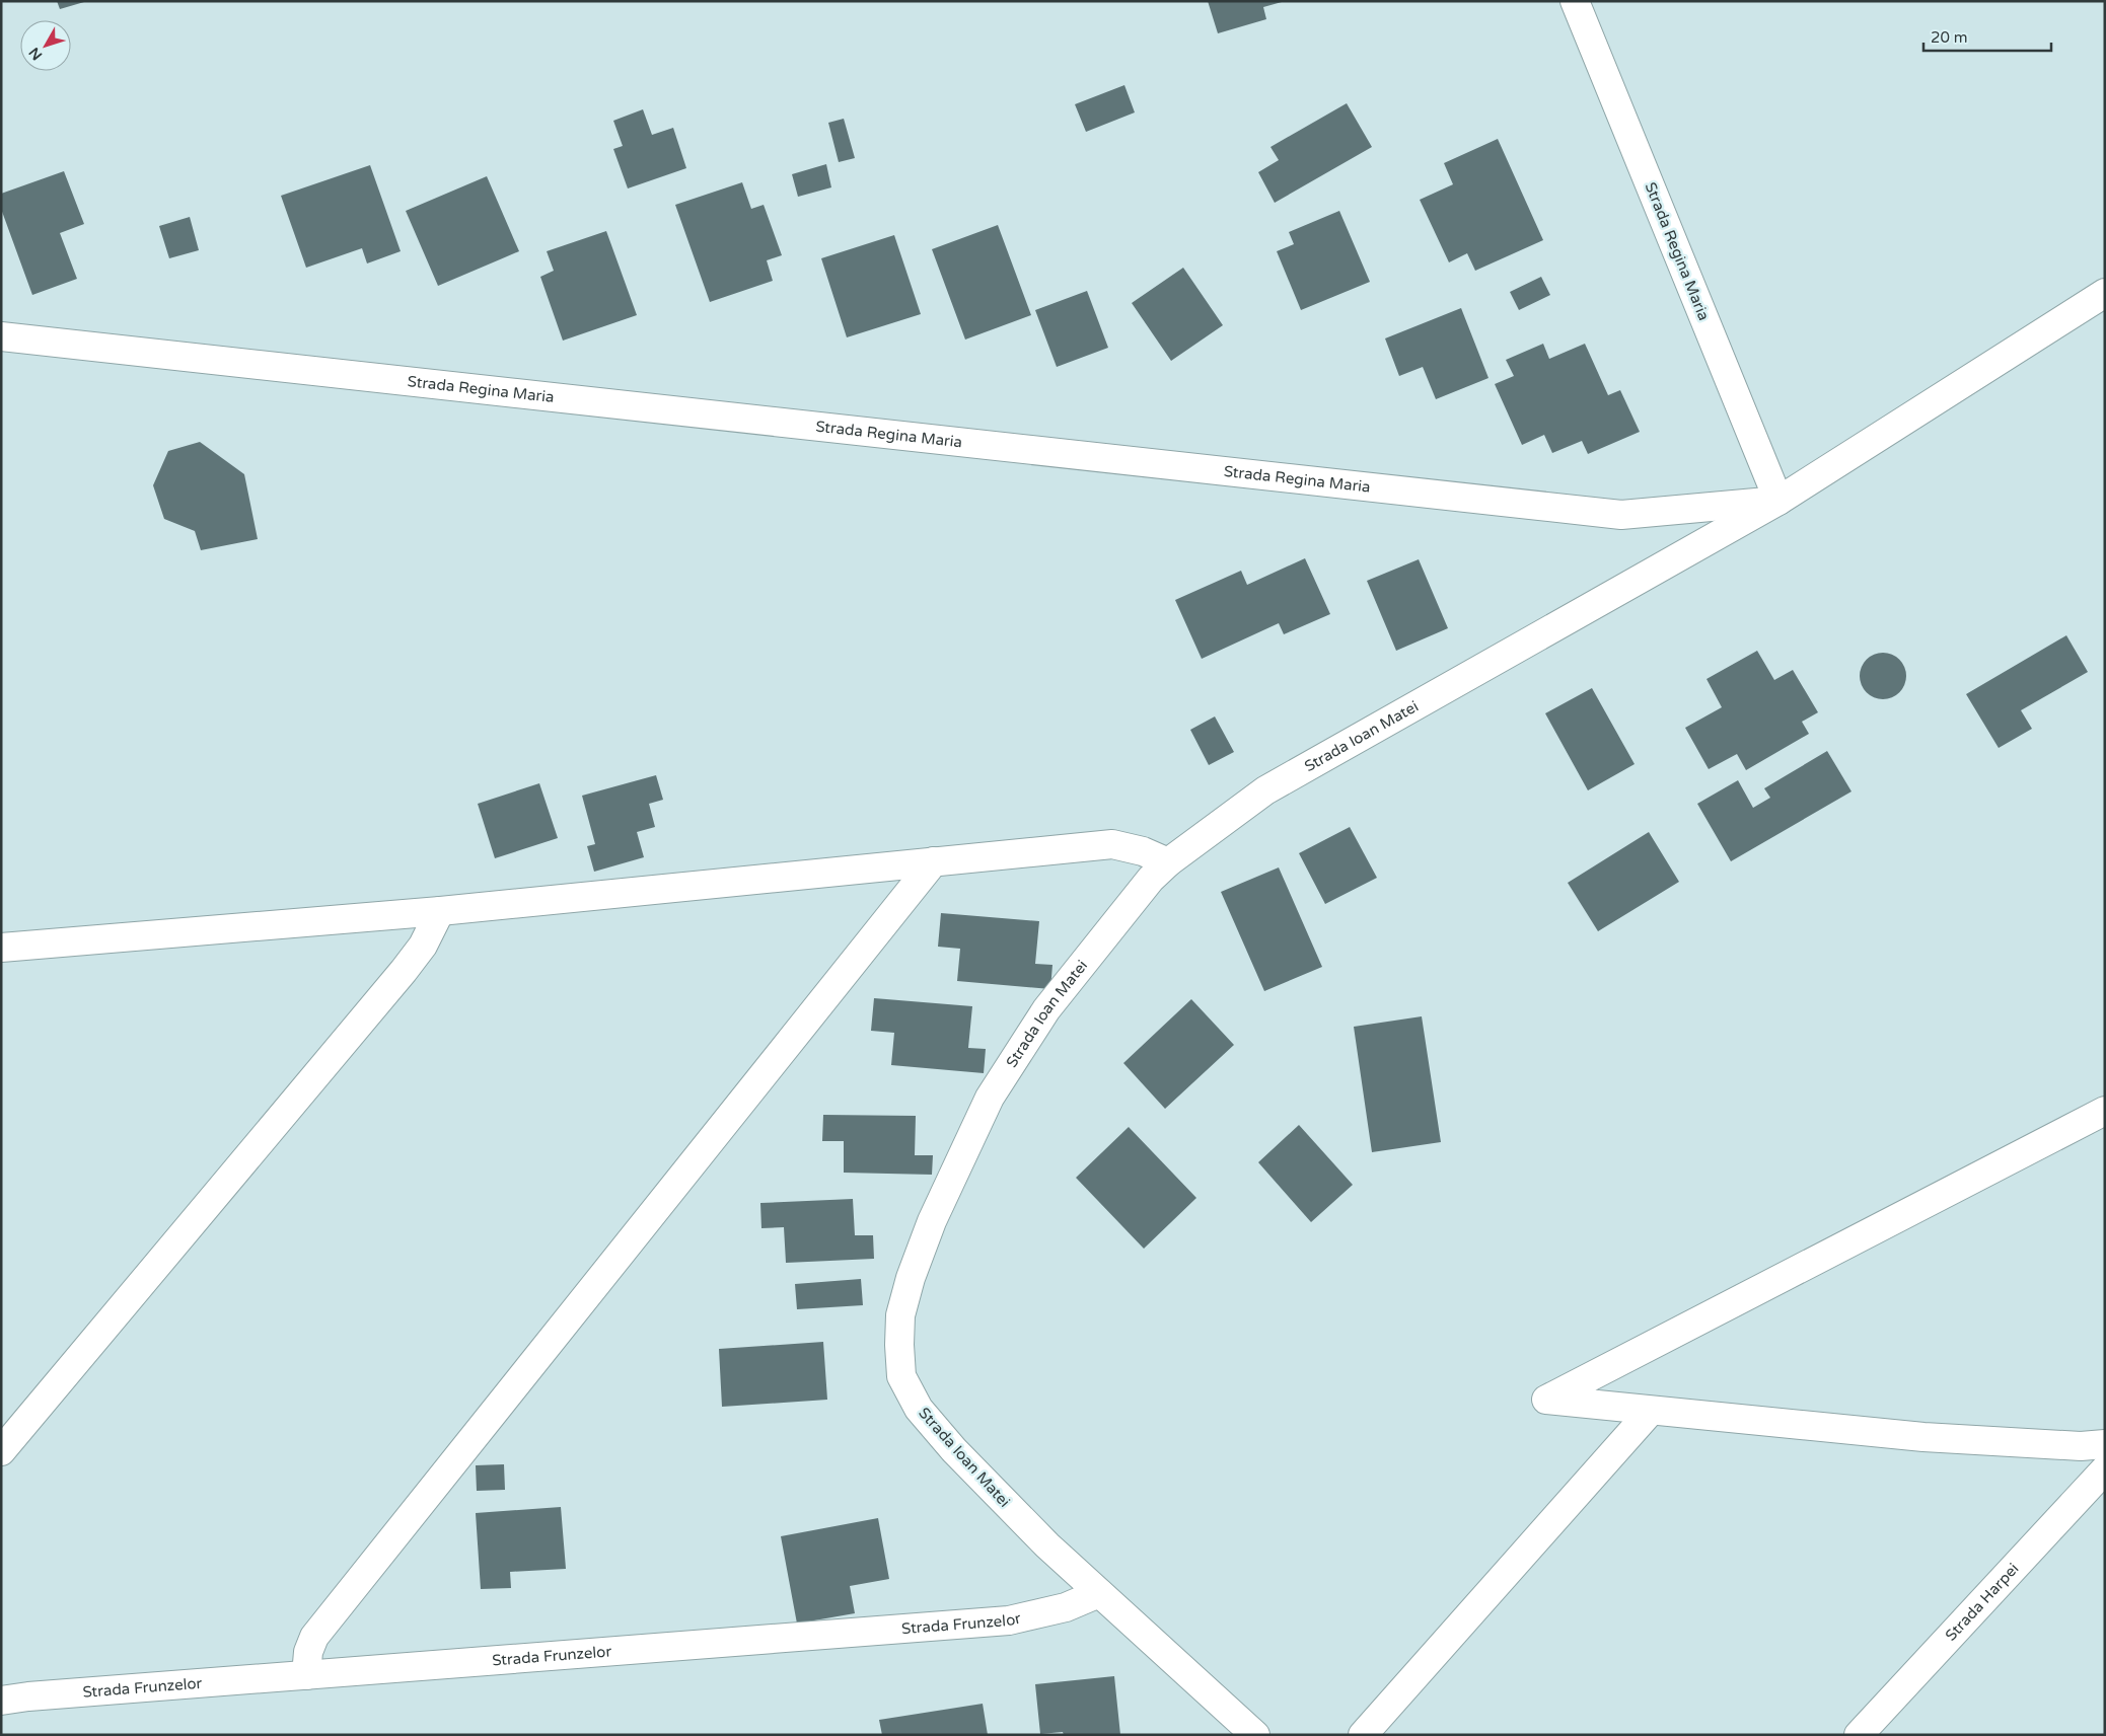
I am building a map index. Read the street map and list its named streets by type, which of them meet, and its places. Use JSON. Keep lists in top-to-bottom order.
{
  "streets": {
    "street": [
      "Strada Regina Maria",
      "Strada Ioan Matei",
      "Strada Harpei",
      "Strada Frunzelor"
    ]
  },
  "crossings": [
    ["Strada Regina Maria", "Strada Ioan Matei"],
    ["Strada Ioan Matei", "Strada Frunzelor"]
  ],
  "scale_bar": "20 m",
  "north": "bottom left"
}
